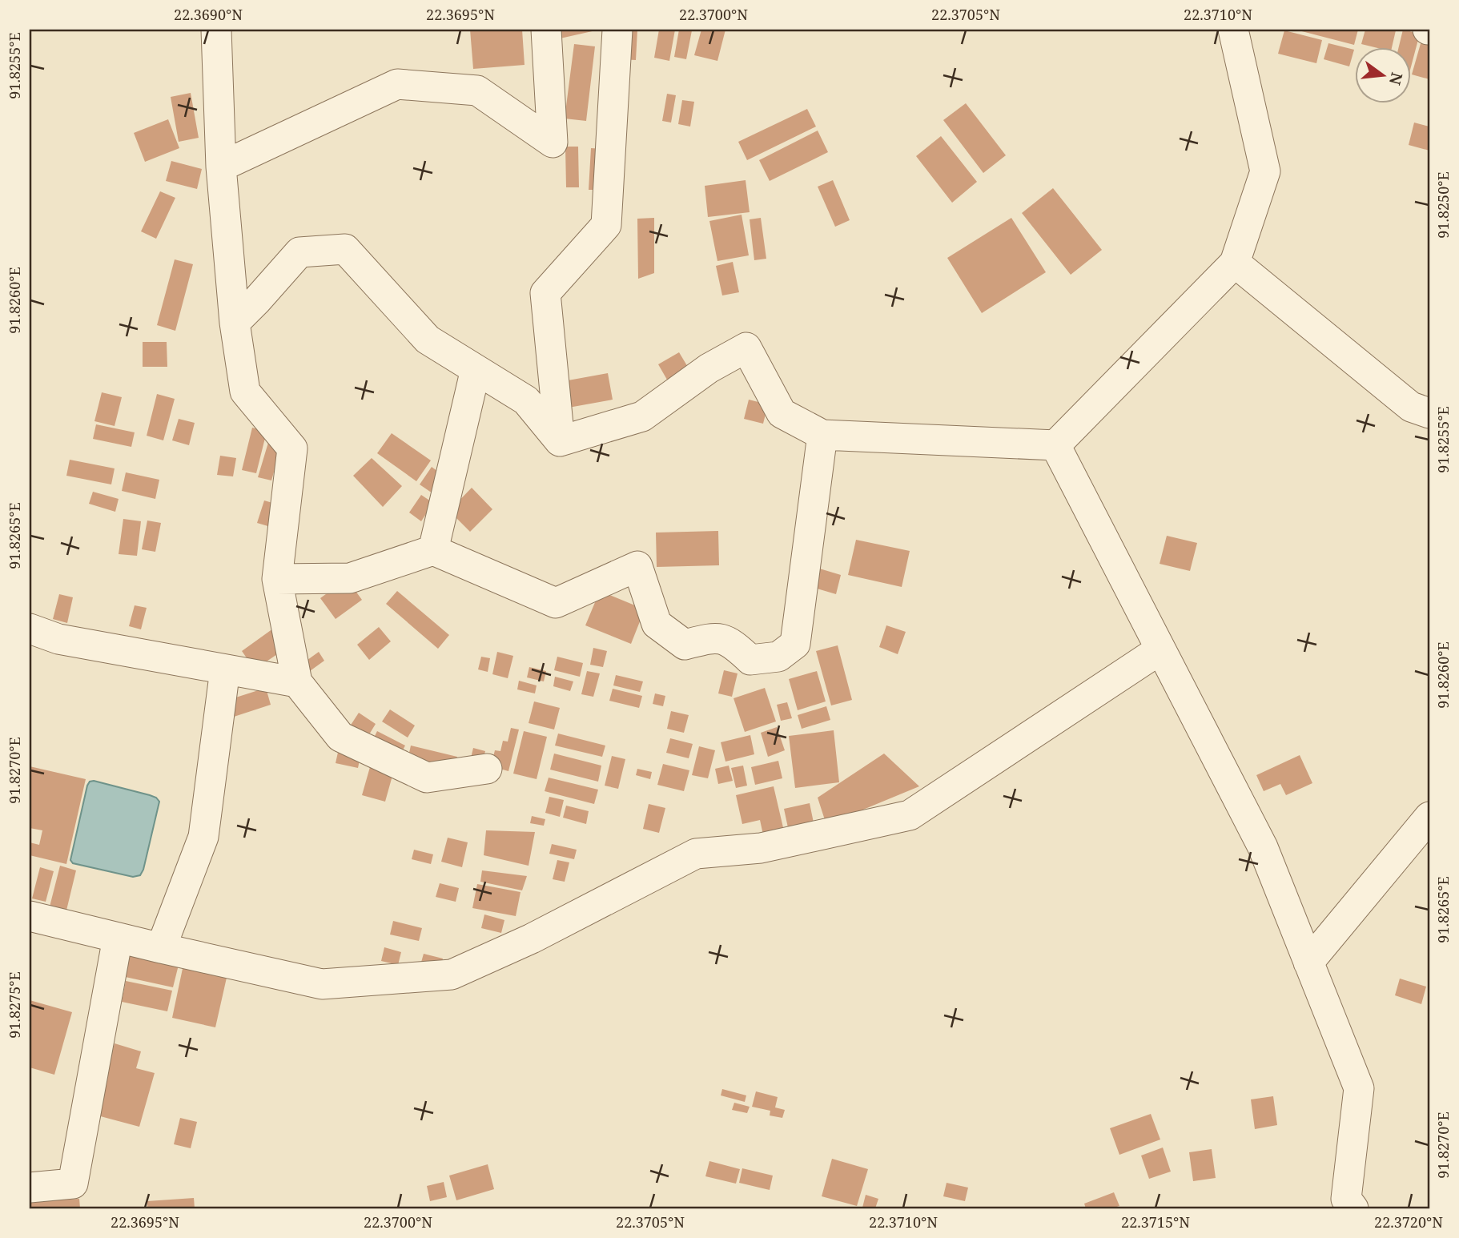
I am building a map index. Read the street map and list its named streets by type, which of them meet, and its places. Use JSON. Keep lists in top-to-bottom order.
{
  "north": "right",
  "coordinates": [
    "22.3690°N",
    "22.3695°N",
    "22.3700°N",
    "22.3705°N",
    "22.3710°N",
    "91.8255°E",
    "91.8250°E",
    "91.8260°E",
    "91.8265°E",
    "91.8270°E",
    "91.8275°E",
    "22.3715°N",
    "22.3720°N"
  ]
}
